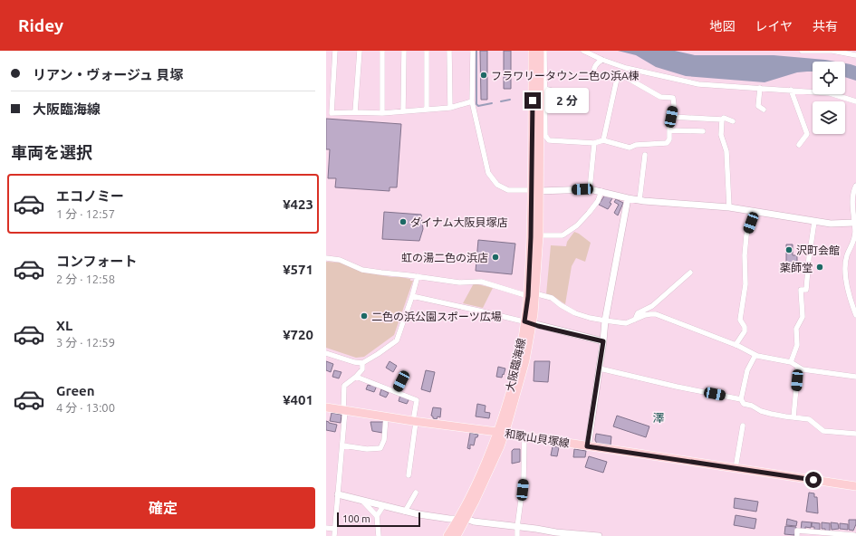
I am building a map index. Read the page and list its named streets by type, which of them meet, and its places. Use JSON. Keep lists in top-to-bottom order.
{
  "streets": {
    "main road": ["大阪臨海線", "和歌山貝塚線"]
  },
  "crossings": [
    ["大阪臨海線", "和歌山貝塚線"]
  ],
  "districts": ["澤"],
  "places": [
    "フラワリータウン二色の浜A棟",
    "ダイナム大阪貝塚店",
    "沢町会館",
    "虹の湯二色の浜店",
    "薬師堂",
    "二色の浜公園スポーツ広場"
  ],
  "scale_bar": "100 m",
  "page": {
    "header": "Ridey",
    "nav": ["地図", "レイヤ", "共有"],
    "banner": ["リアン・ヴォージュ 貝塚", "大阪臨海線"],
    "bubble": "2 分",
    "heading": "車両を選択",
    "list": [
      {
        "name": "エコノミー",
        "note": "1 分 · 12:57",
        "value": "¥423"
      },
      {
        "name": "コンフォート",
        "note": "2 分 · 12:58",
        "value": "¥571"
      },
      {
        "name": "XL",
        "note": "3 分 · 12:59",
        "value": "¥720"
      },
      {
        "name": "Green",
        "note": "4 分 · 13:00",
        "value": "¥401"
      }
    ],
    "buttons": "確定",
    "scale": "100 m"
  }
}
